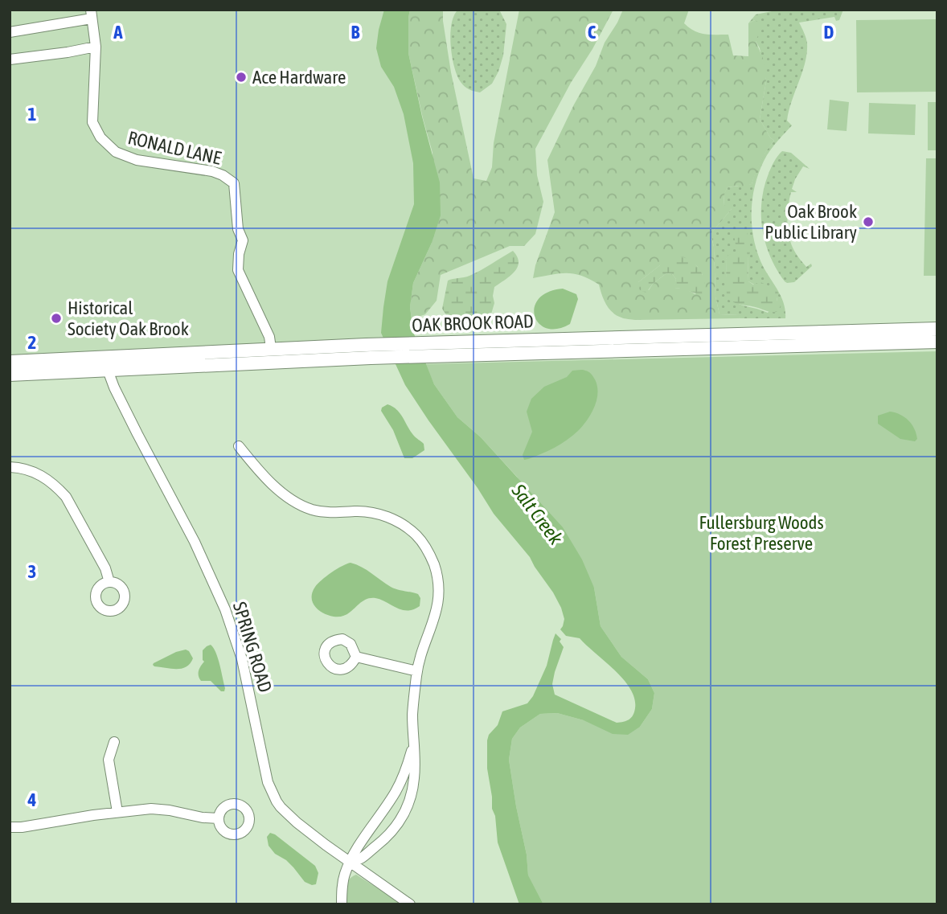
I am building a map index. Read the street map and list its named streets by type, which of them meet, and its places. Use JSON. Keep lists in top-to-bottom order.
{
  "streets": {
    "main road": ["OAK BROOK ROAD"],
    "street": ["RONALD LANE", "SPRING ROAD"]
  },
  "crossings": [
    ["RONALD LANE", "OAK BROOK ROAD"],
    ["OAK BROOK ROAD", "SPRING ROAD"]
  ],
  "water": ["Salt Creek"],
  "parks": ["Fullersburg Woods Forest Preserve"],
  "places": ["Ace Hardware", "Oak Brook Public Library", "Historical Society Oak Brook"],
  "grid": {
    "columns": [
      "A",
      "B",
      "C",
      "D"
    ],
    "rows": [
      "1",
      "2",
      "3",
      "4"
    ]
  }
}
